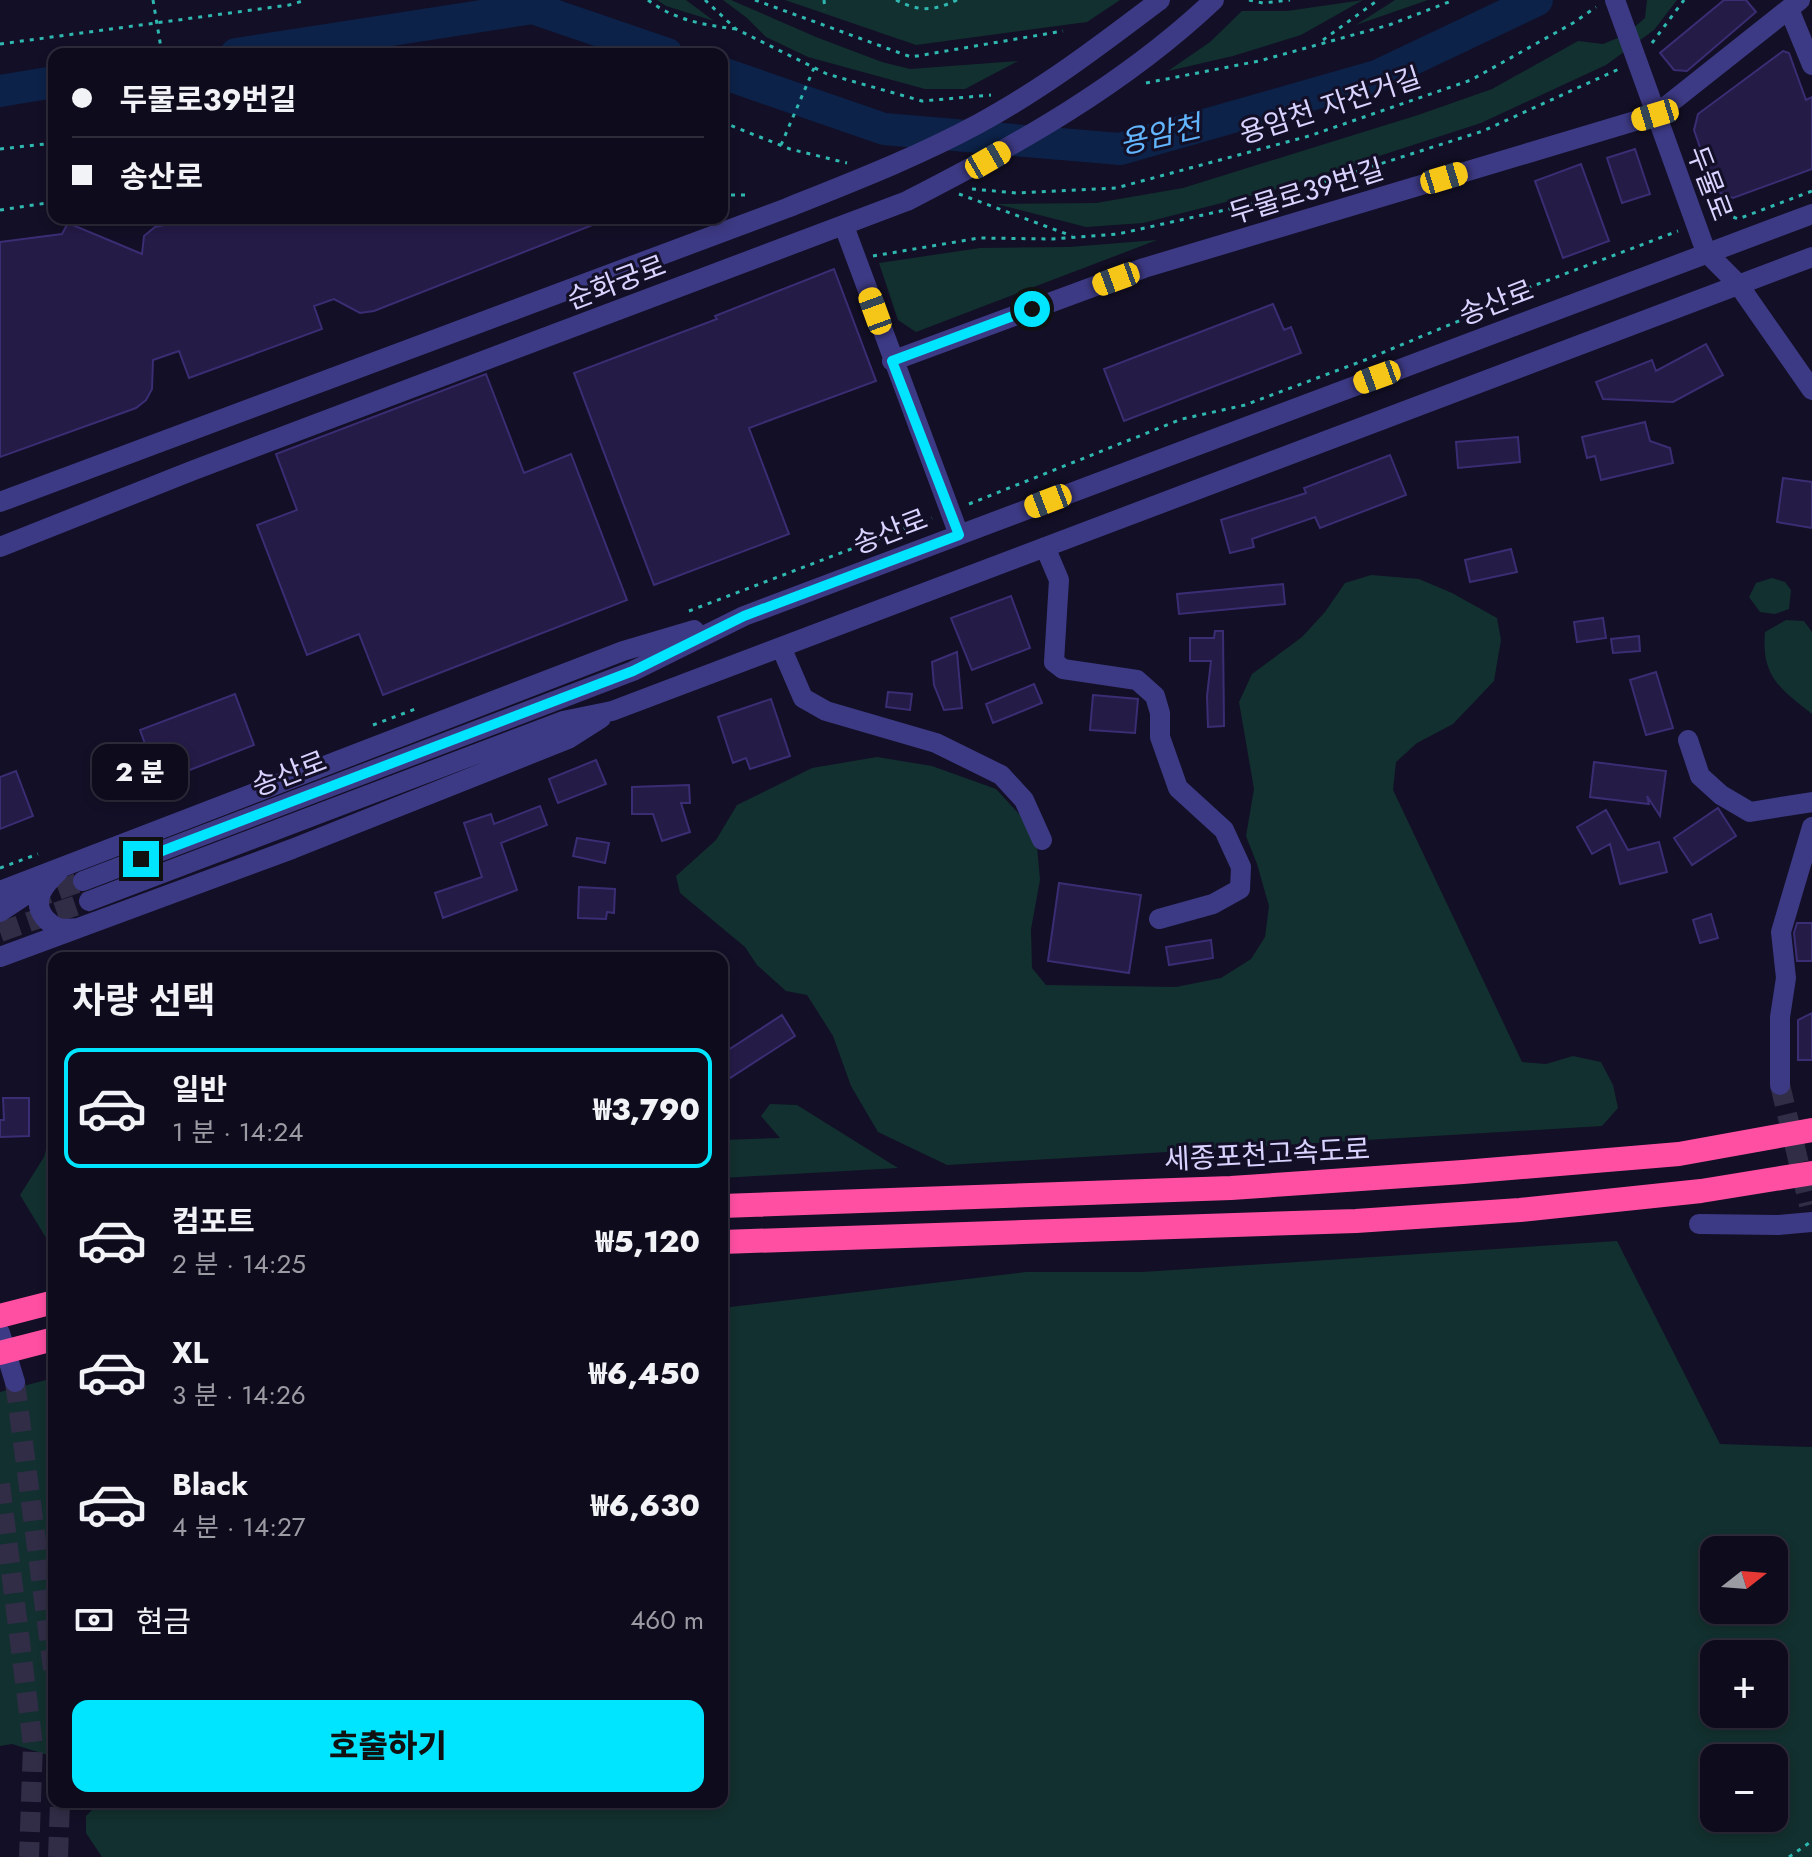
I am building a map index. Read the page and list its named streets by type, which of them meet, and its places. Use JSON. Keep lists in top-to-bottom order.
{
  "streets": {
    "highway": ["세종포천고속도로"],
    "street": [
      "두물로",
      "두물로39번길",
      "순화궁로",
      "송산로"
    ],
    "path": ["용암천 자전거길"]
  },
  "crossings": [
    ["두물로", "두물로39번길"],
    ["두물로", "송산로"]
  ],
  "water": ["용암천"],
  "north": "right",
  "page": {
    "banner": ["두물로39번길", "송산로"],
    "bubble": "2 분",
    "heading": "차량 선택",
    "list": [
      {
        "name": "일반",
        "note": "1 분 · 14:24",
        "value": "₩3,790"
      },
      {
        "name": "컴포트",
        "note": "2 분 · 14:25",
        "value": "₩5,120"
      },
      {
        "name": "XL",
        "note": "3 분 · 14:26",
        "value": "₩6,450"
      },
      {
        "name": "Black",
        "note": "4 분 · 14:27",
        "value": "₩6,630"
      }
    ],
    "map_buttons": ["+", "−"],
    "pay": ["현금", "460 m"],
    "buttons": "호출하기"
  }
}
